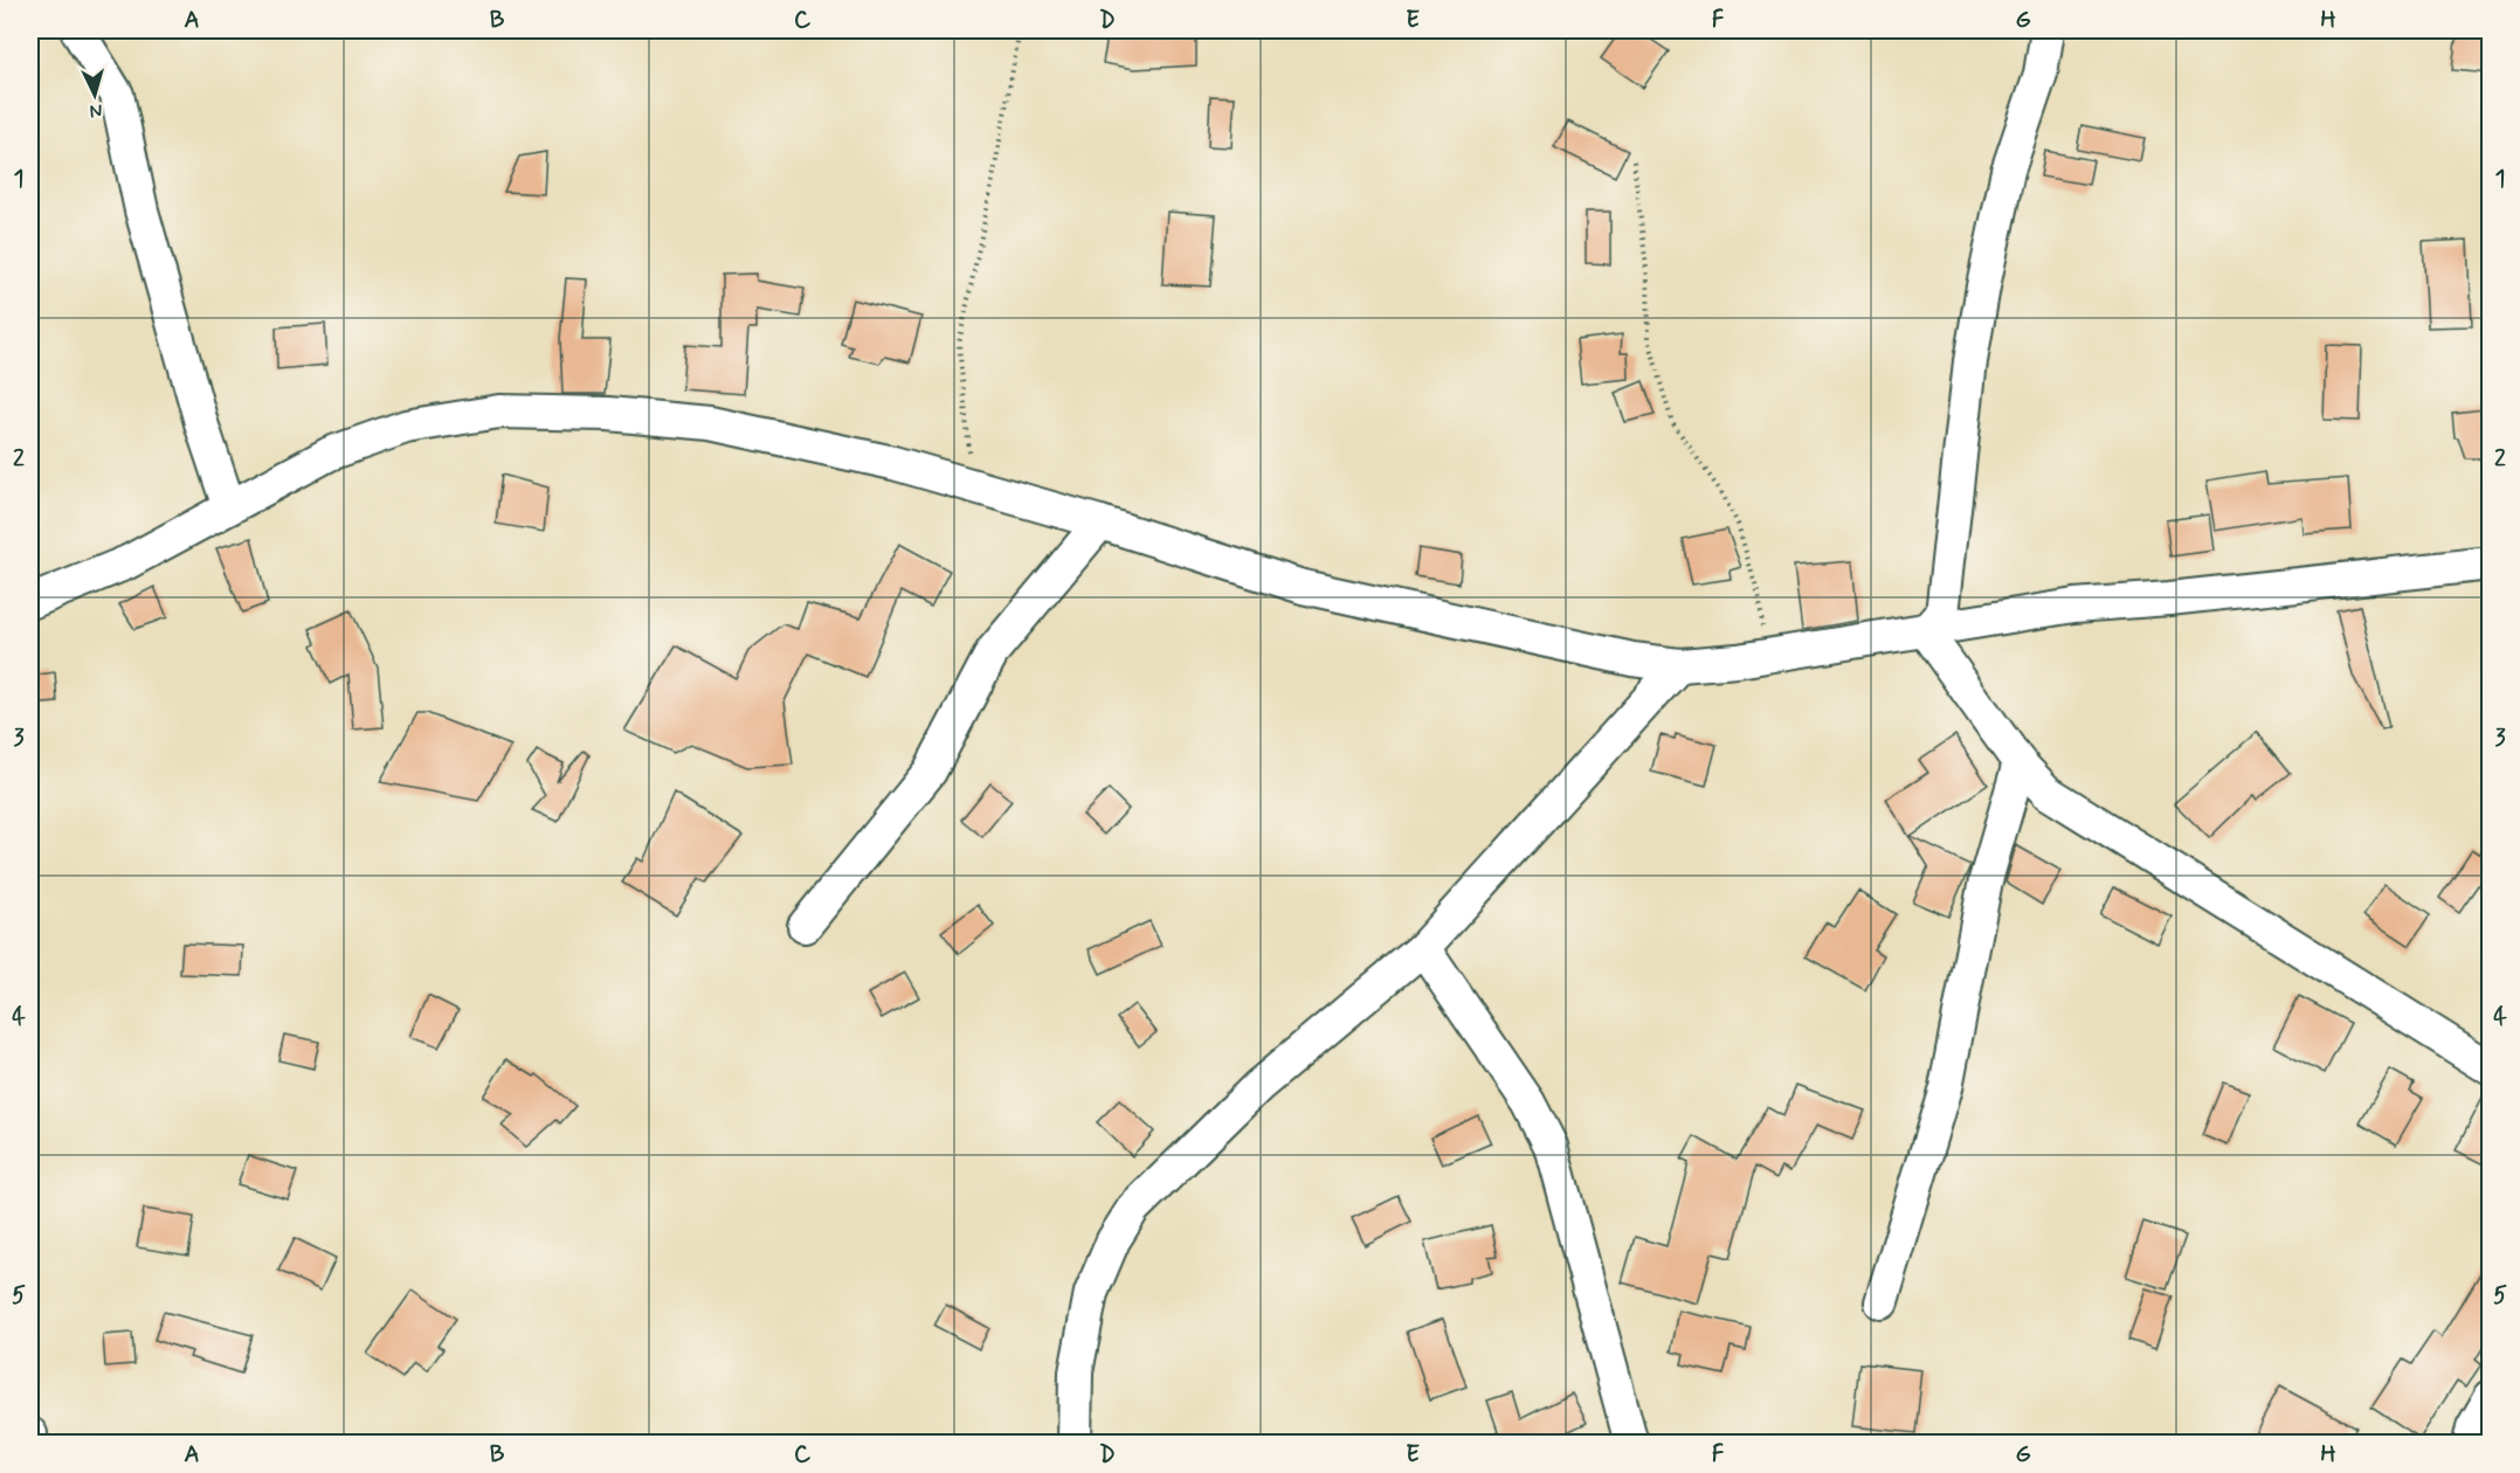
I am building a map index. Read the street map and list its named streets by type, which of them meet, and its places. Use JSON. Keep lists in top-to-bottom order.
{
  "north": "bottom",
  "grid": {
    "columns": [
      "A",
      "B",
      "C",
      "D",
      "E",
      "F",
      "G",
      "H"
    ],
    "rows": [
      "1",
      "2",
      "3",
      "4",
      "5"
    ]
  }
}
